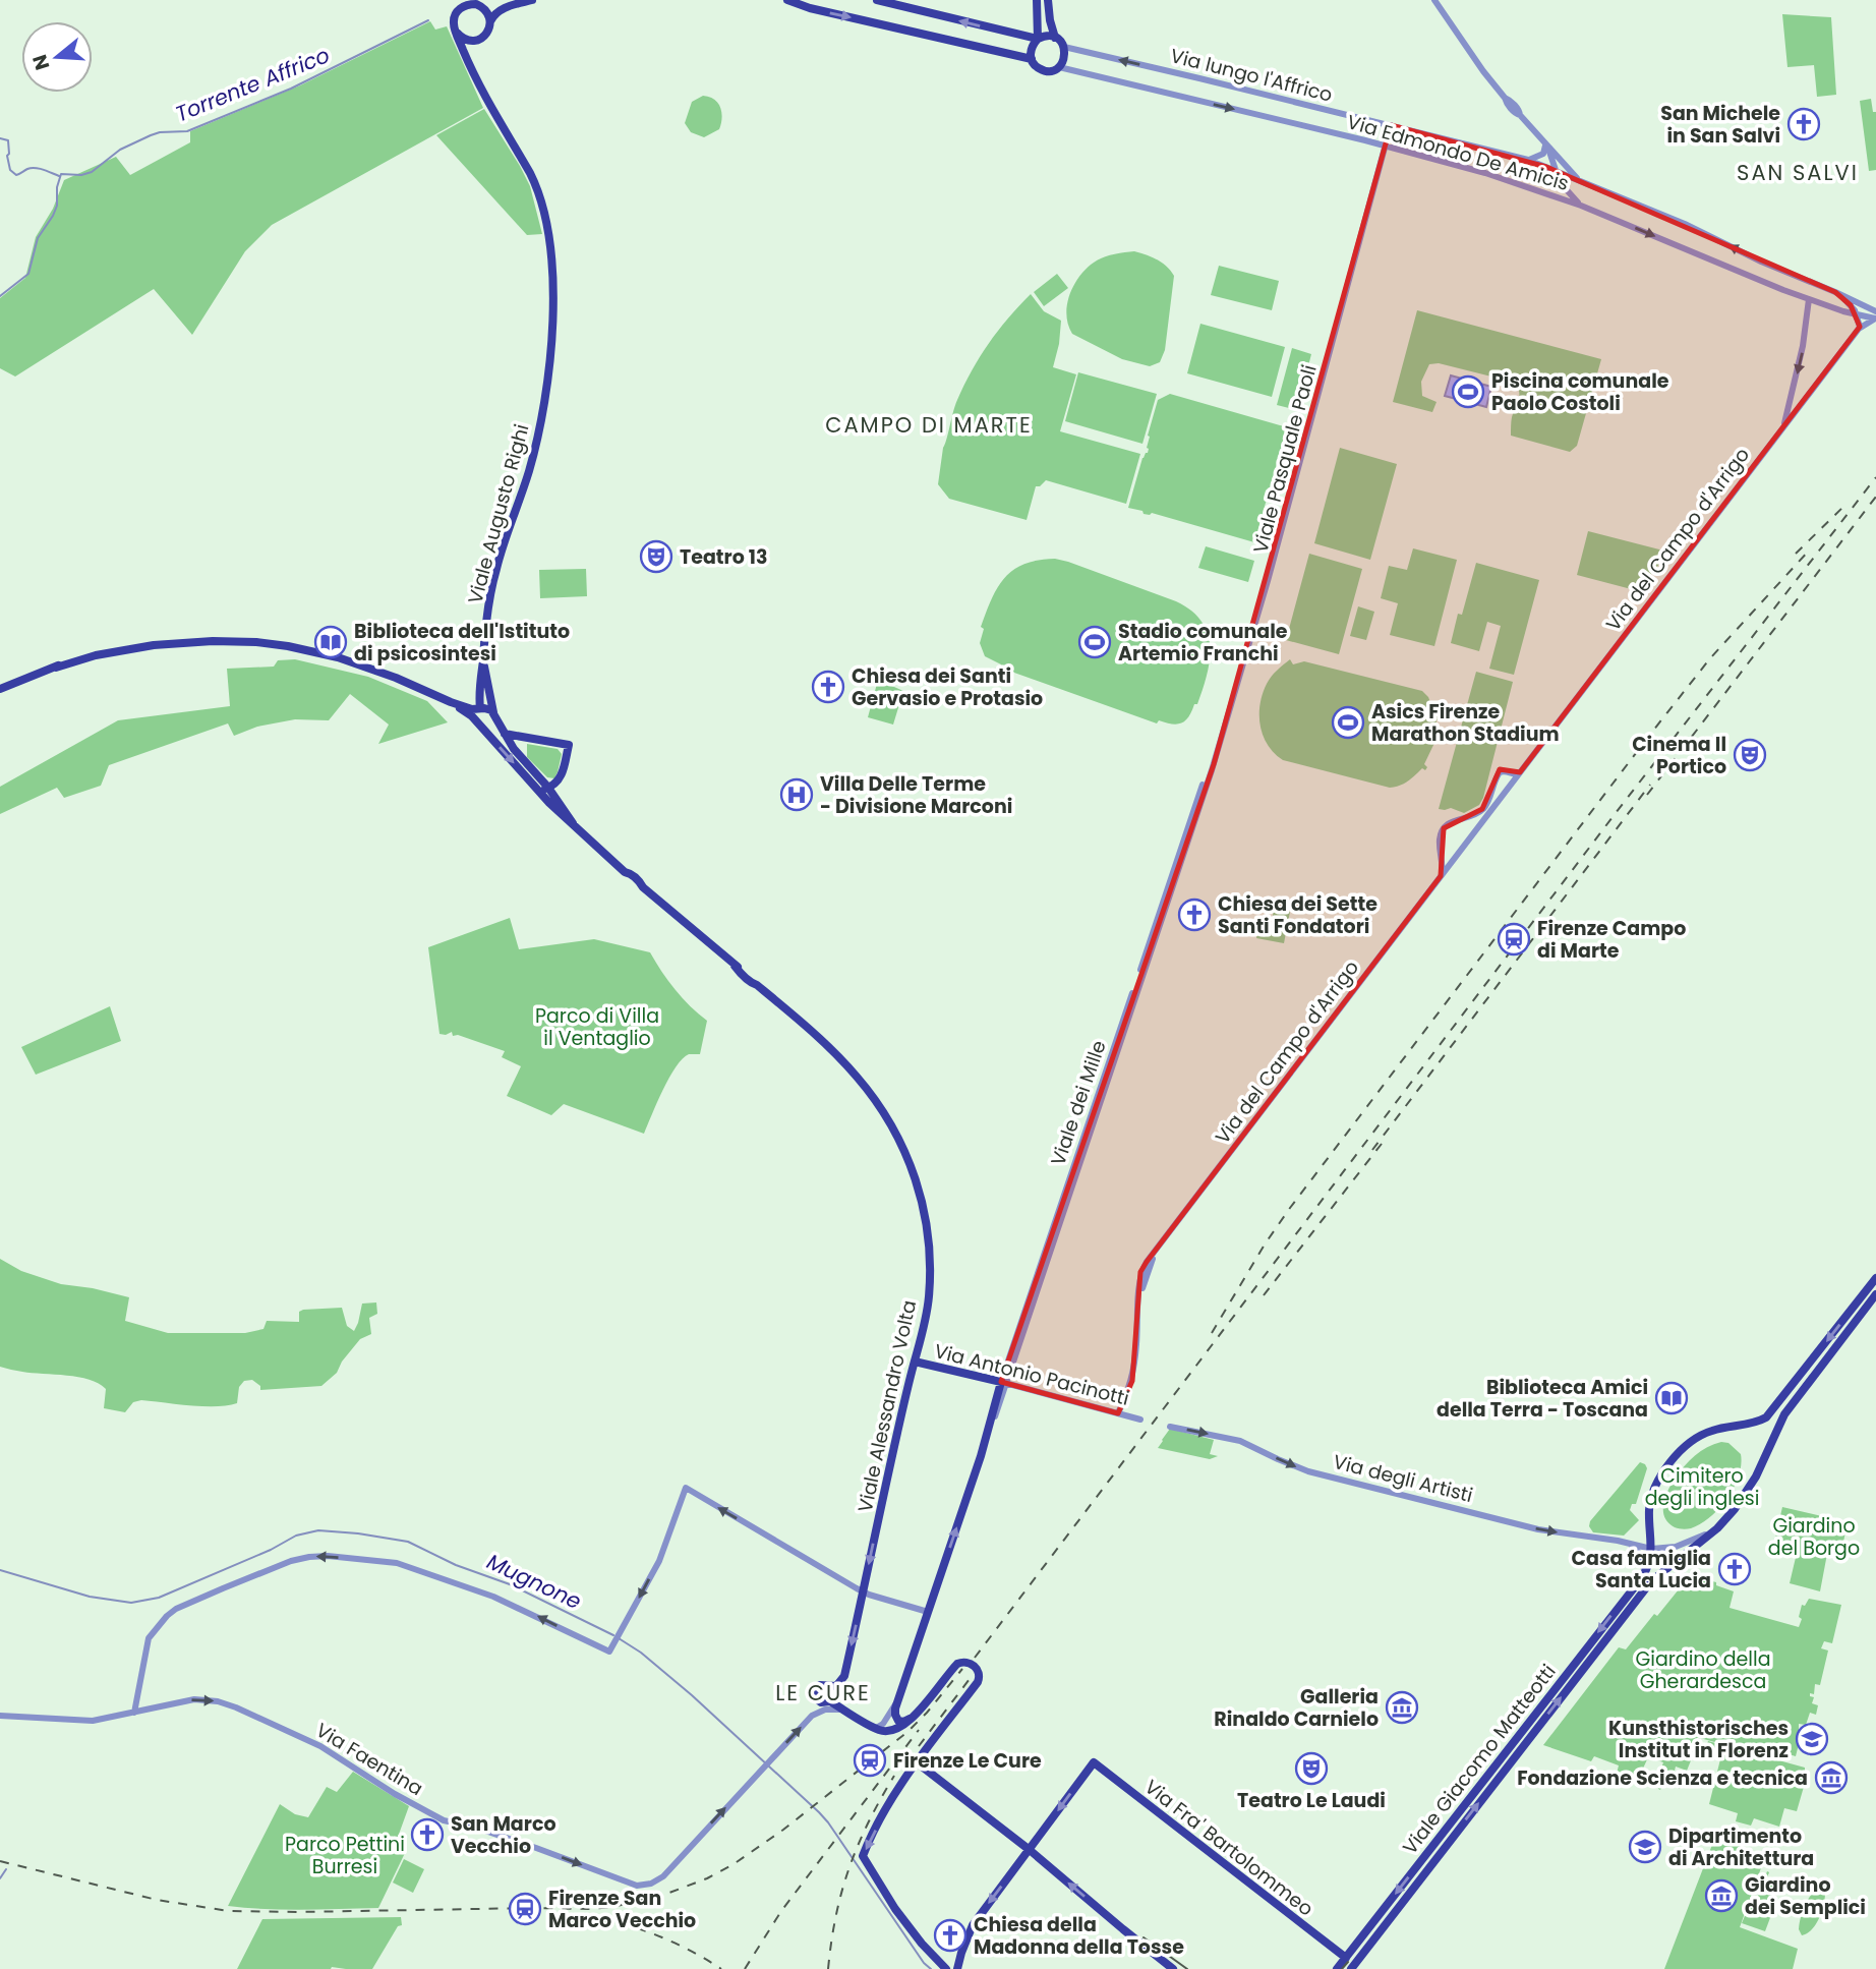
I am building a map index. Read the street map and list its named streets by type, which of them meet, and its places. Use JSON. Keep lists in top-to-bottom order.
{
  "streets": {
    "main road": [
      "Viale Augusto Righi",
      "Viale dei Mille",
      "Via Antonio Pacinotti",
      "Viale Alessandro Volta",
      "Viale Giacomo Matteotti",
      "Via Fra' Bartolommeo"
    ],
    "street": [
      "Via lungo l'Affrico",
      "Via Edmondo De Amicis",
      "Viale Pasquale Paoli",
      "Via del Campo d'Arrigo",
      "Via degli Artisti",
      "Via Faentina"
    ]
  },
  "crossings": [
    ["Via lungo l'Affrico", "Via Edmondo De Amicis"],
    ["Via lungo l'Affrico", "Viale Pasquale Paoli"],
    ["Via lungo l'Affrico", "Via del Campo d'Arrigo"],
    ["Via Edmondo De Amicis", "Viale Pasquale Paoli"],
    ["Via Edmondo De Amicis", "Via del Campo d'Arrigo"],
    ["Viale Pasquale Paoli", "Viale dei Mille"],
    ["Viale Augusto Righi", "Viale Alessandro Volta"],
    ["Via del Campo d'Arrigo", "Via Antonio Pacinotti"],
    ["Viale dei Mille", "Via Antonio Pacinotti"],
    ["Via Antonio Pacinotti", "Viale Alessandro Volta"],
    ["Via degli Artisti", "Viale Giacomo Matteotti"],
    ["Viale Giacomo Matteotti", "Via Fra' Bartolommeo"]
  ],
  "one_way": [
    "Via lungo l'Affrico",
    "Via Edmondo De Amicis",
    "Via degli Artisti",
    "Via Faentina"
  ],
  "districts": ["SAN SALVI", "CAMPO DI MARTE", "LE CURE"],
  "water": ["Torrente Affrico", "Mugnone"],
  "parks": [
    "Parco di Villa il Ventaglio",
    "Cimitero degli inglesi",
    "Giardino del Borgo",
    "Giardino della Gherardesca",
    "Parco Pettini Burresi"
  ],
  "places": {
    "church": [
      "San Michele in San Salvi",
      "Chiesa dei Santi Gervasio e Protasio",
      "Chiesa dei Sette Santi Fondatori",
      "Casa famiglia Santa Lucia",
      "San Marco Vecchio",
      "Chiesa della Madonna della Tosse"
    ],
    "sports": ["Piscina comunale Paolo Costoli", "Stadio comunale Artemio Franchi", "Asics Firenze Marathon Stadium"],
    "theatre": ["Teatro 13", "Cinema Il Portico", "Teatro Le Laudi"],
    "library": ["Biblioteca dell'Istituto di psicosintesi", "Biblioteca Amici della Terra - Toscana"],
    "hospital": ["Villa Delle Terme - Divisione Marconi"],
    "station": ["Firenze Campo di Marte", "Firenze Le Cure", "Firenze San Marco Vecchio"],
    "museum": ["Galleria Rinaldo Carnielo", "Fondazione Scienza e tecnica", "Giardino dei Semplici"],
    "school or university": ["Kunsthistorisches Institut in Florenz", "Dipartimento di Architettura"]
  },
  "north": "left"
}
